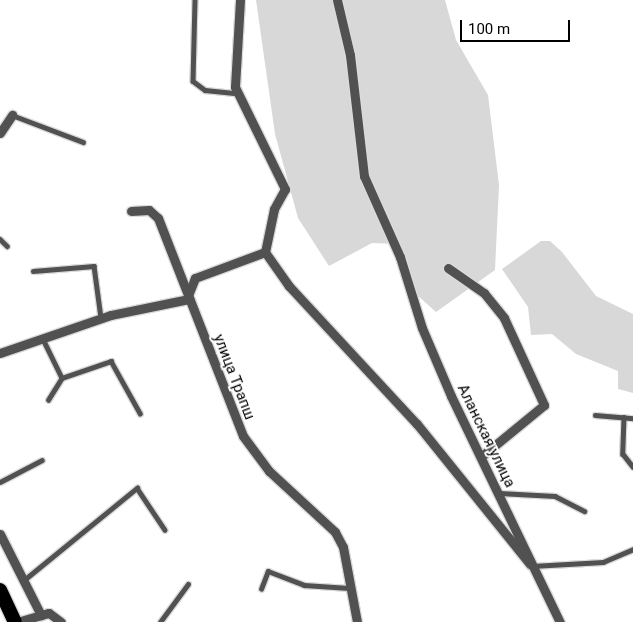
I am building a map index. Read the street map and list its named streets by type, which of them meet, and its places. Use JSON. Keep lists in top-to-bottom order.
{
  "streets": {
    "street": ["улица Трапш", "Аланская улица"]
  },
  "scale_bar": "100 m"
}
